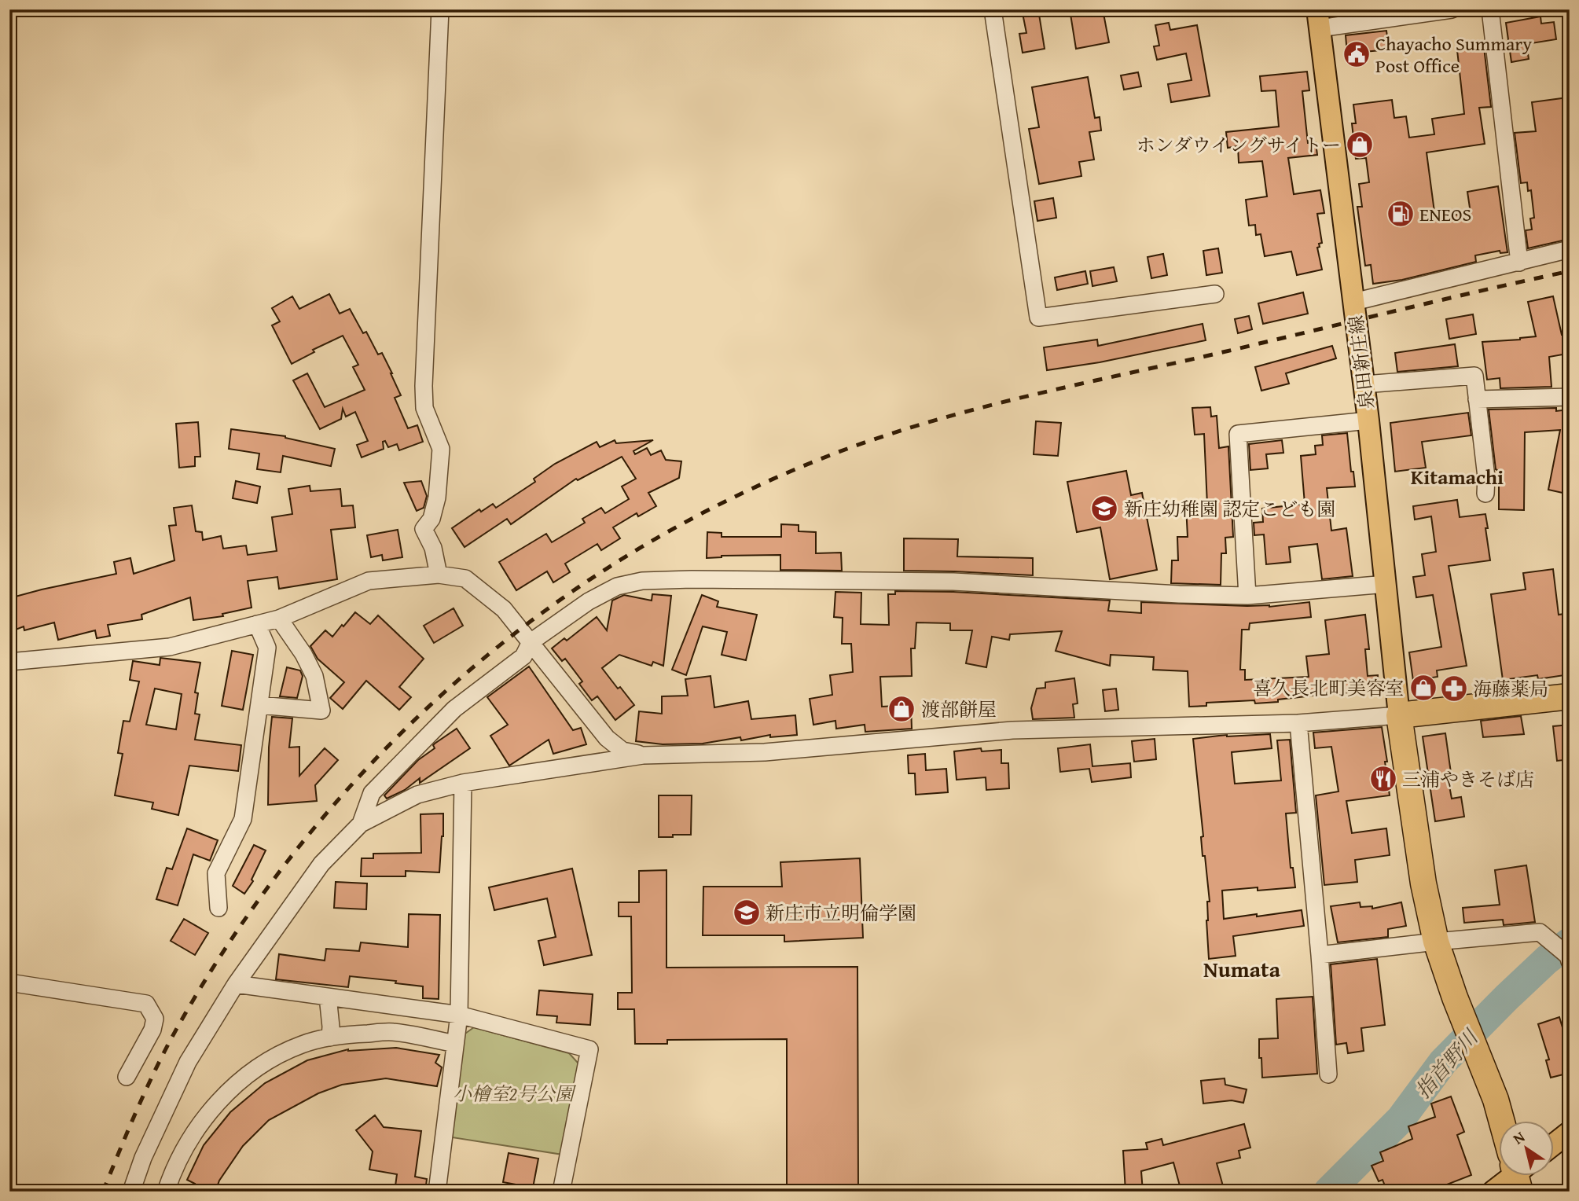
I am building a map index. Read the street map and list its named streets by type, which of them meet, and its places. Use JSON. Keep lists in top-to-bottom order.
{
  "streets": {
    "main road": ["泉田新庄線"]
  },
  "districts": ["Kitamachi", "Numata"],
  "water": ["指首野川"],
  "parks": ["小檜室2号公園"],
  "places": {
    "public building": ["Chayacho Summary Post Office"],
    "shop": ["ホンダウイングサイトー", "喜久長北町美容室", "渡部餅屋"],
    "fuel station": ["ENEOS"],
    "school or university": ["新庄幼稚園 認定こども園", "新庄市立明倫学園"],
    "pharmacy": ["海藤薬局"],
    "restaurant": ["三浦やきそば店"]
  },
  "north": "top left"
}
